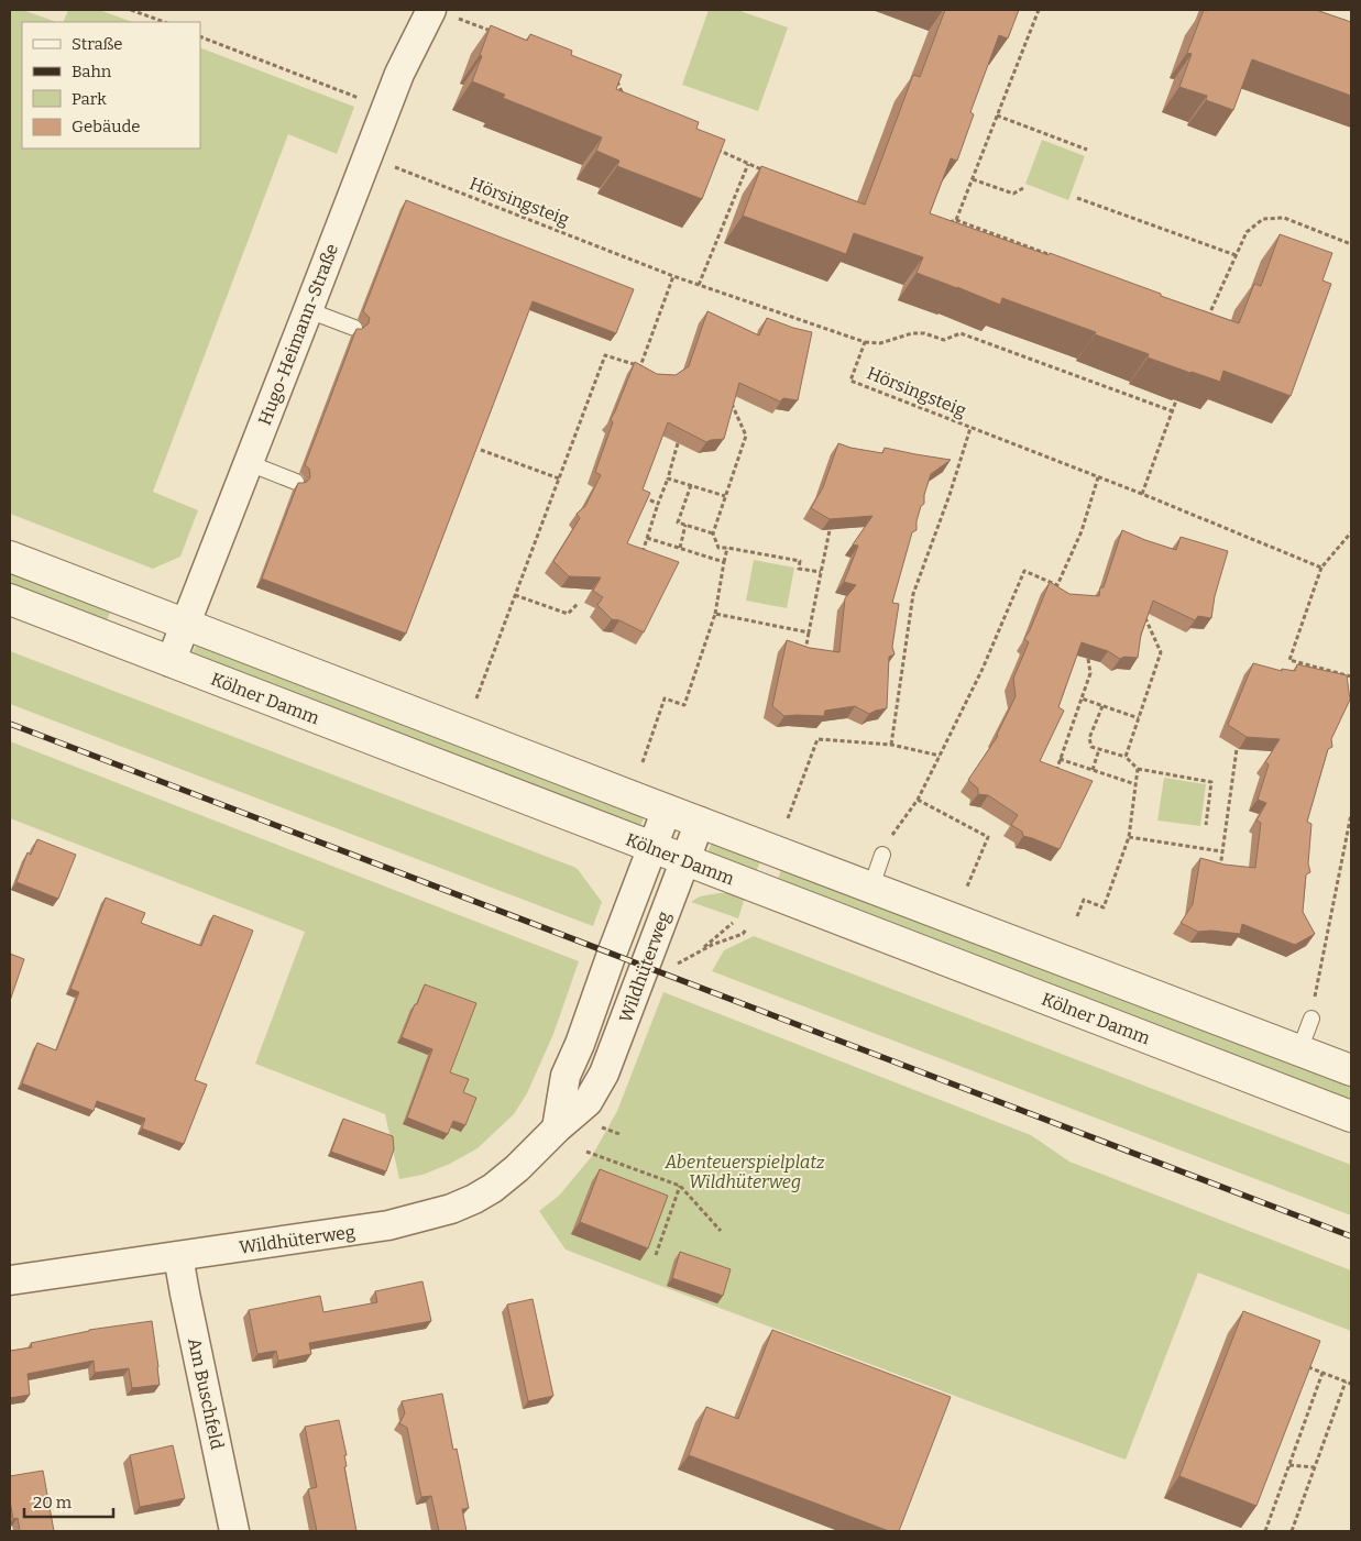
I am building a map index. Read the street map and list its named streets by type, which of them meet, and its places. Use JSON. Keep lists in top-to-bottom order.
{
  "streets": {
    "street": [
      "Hugo-Heimann-Straße",
      "Kölner Damm",
      "Wildhüterweg",
      "Am Buschfeld"
    ],
    "path": ["Hörsingsteig"]
  },
  "crossings": [
    ["Hugo-Heimann-Straße", "Kölner Damm"],
    ["Kölner Damm", "Wildhüterweg"],
    ["Wildhüterweg", "Am Buschfeld"]
  ],
  "parks": ["Abenteuerspielplatz Wildhüterweg"],
  "legend": [
    "Straße",
    "Bahn",
    "Park",
    "Gebäude"
  ],
  "scale_bar": "20 m"
}
